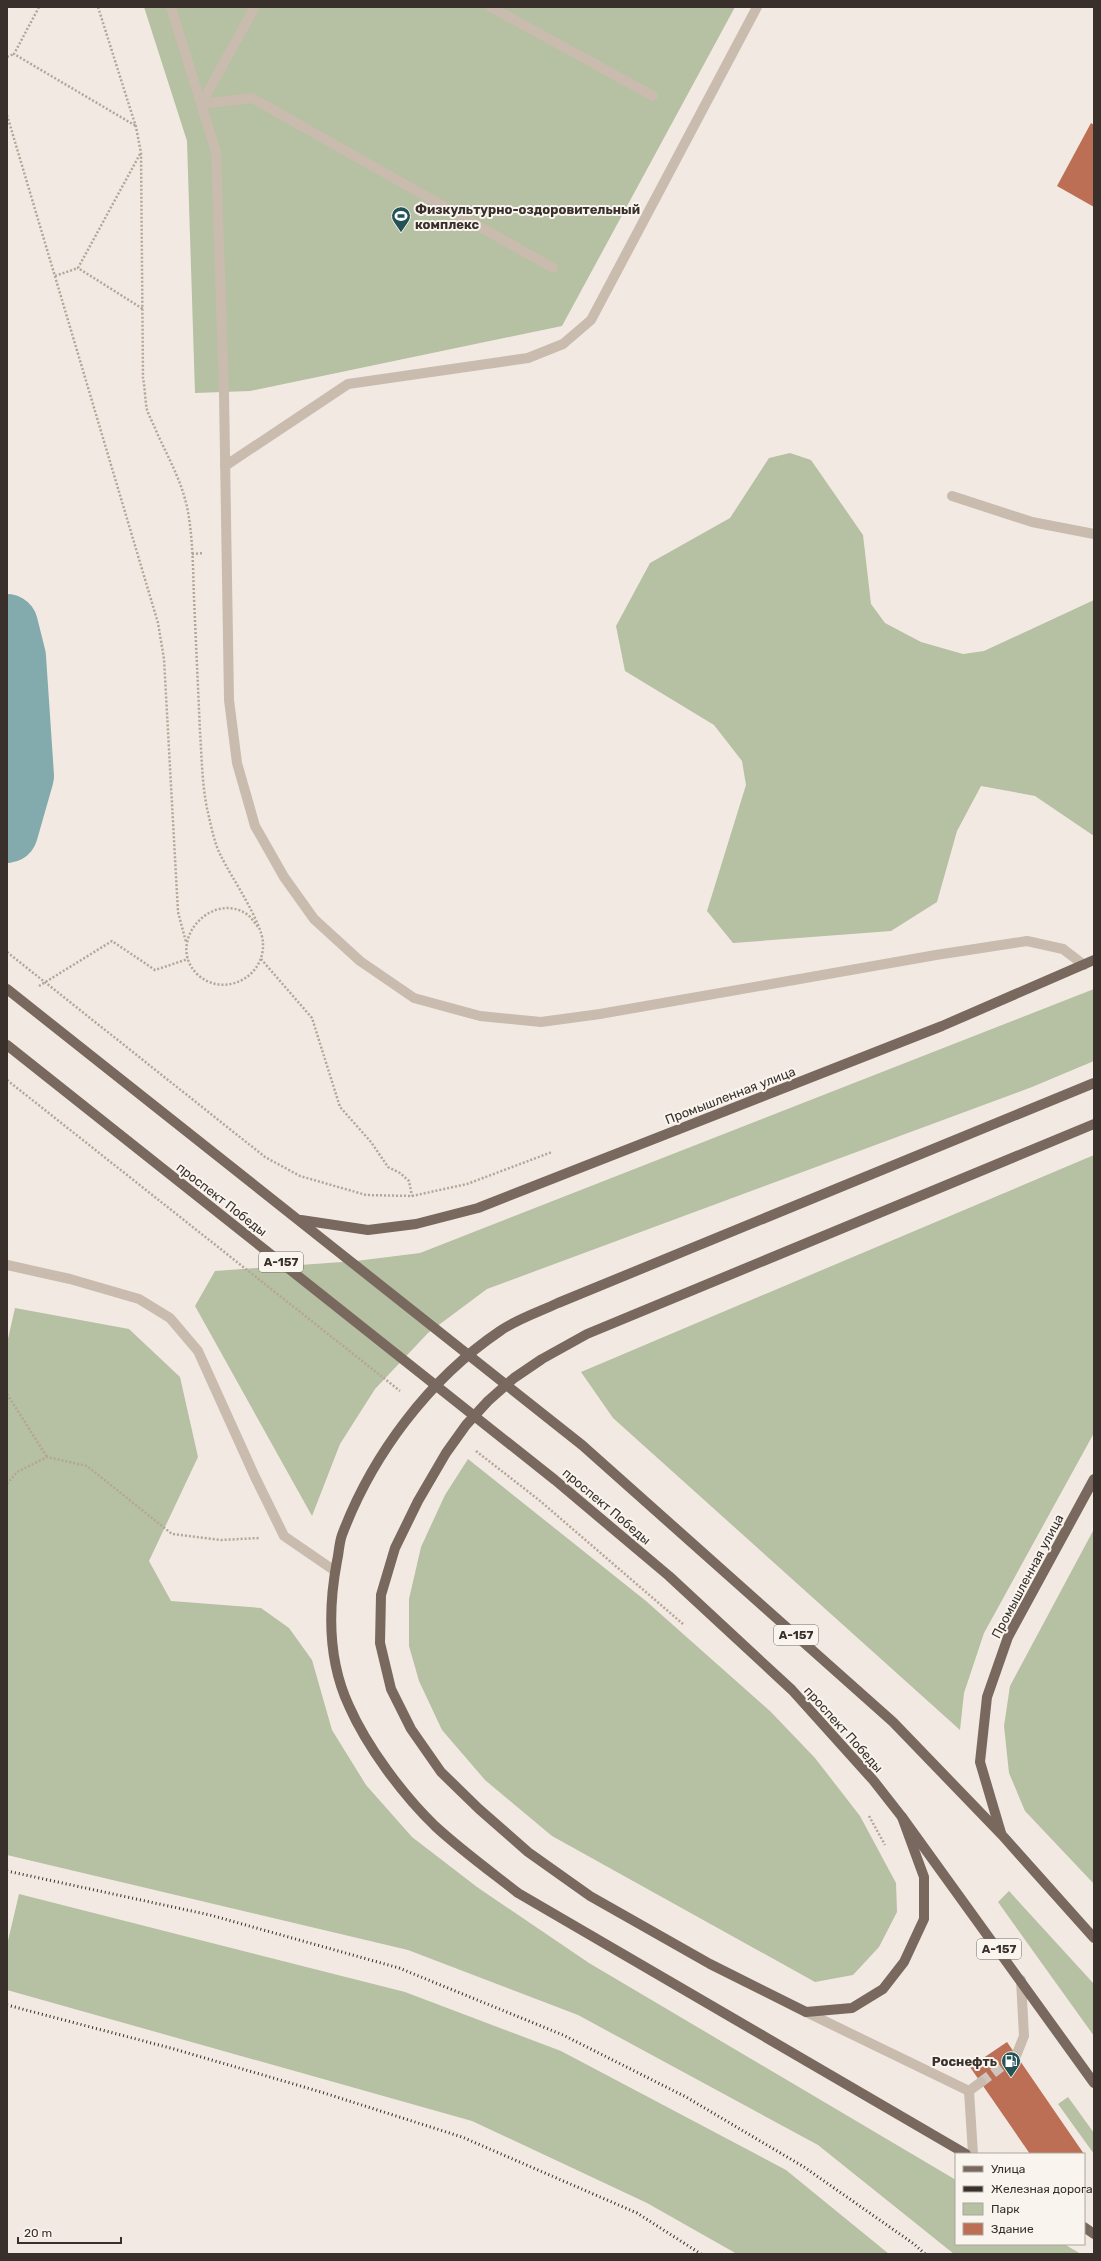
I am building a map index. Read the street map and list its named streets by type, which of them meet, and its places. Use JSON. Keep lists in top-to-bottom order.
{
  "streets": {
    "main road": ["Промышленная улица", "проспект Победы", "А-157"]
  },
  "crossings": [
    ["Промышленная улица", "А-157"]
  ],
  "places": {
    "sports": ["Физкультурно-оздоровительный комплекс"],
    "fuel station": ["Роснефть"]
  },
  "legend": [
    "Улица",
    "Железная дорога",
    "Парк",
    "Здание"
  ],
  "scale_bar": "20 m"
}
